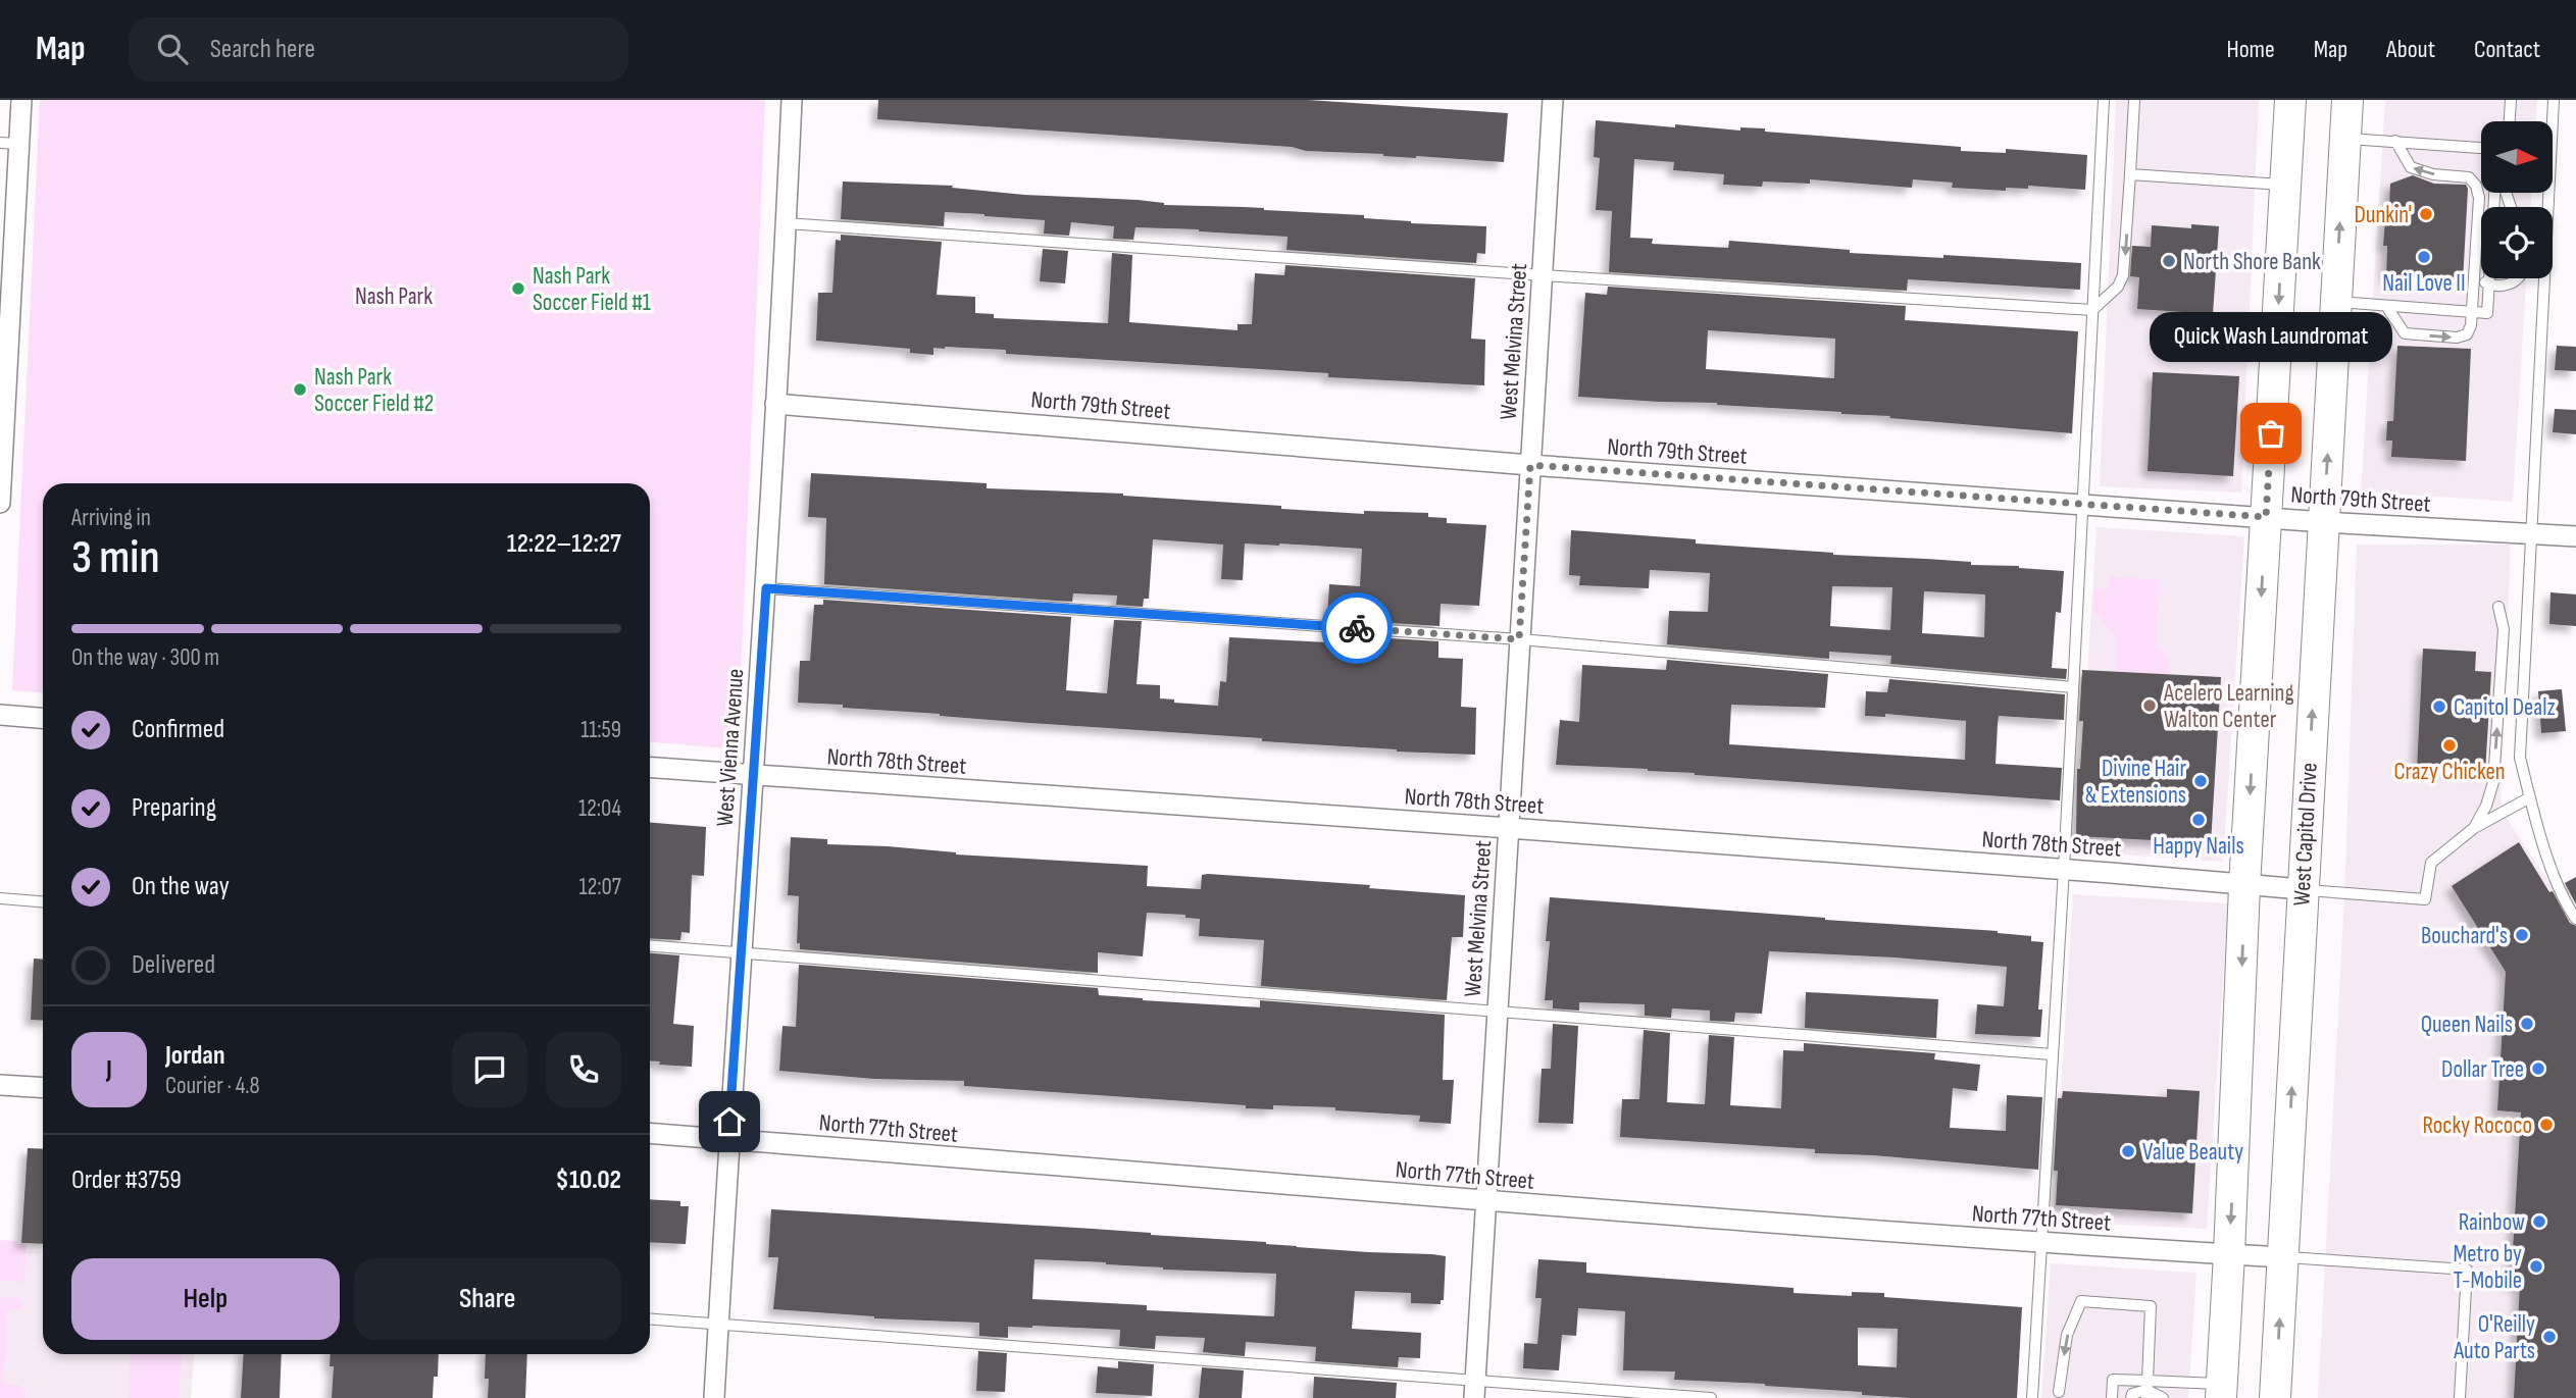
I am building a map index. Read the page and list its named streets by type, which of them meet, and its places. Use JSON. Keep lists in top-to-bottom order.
{
  "streets": {
    "main road": ["West Capitol Drive"],
    "street": [
      "West Melvina Street",
      "North 79th Street",
      "West Vienna Avenue",
      "North 78th Street",
      "North 77th Street"
    ]
  },
  "crossings": [
    ["West Melvina Street", "North 79th Street"],
    ["West Melvina Street", "North 78th Street"],
    ["West Melvina Street", "North 77th Street"],
    ["North 79th Street", "West Vienna Avenue"],
    ["North 79th Street", "West Capitol Drive"],
    ["West Vienna Avenue", "North 78th Street"],
    ["West Vienna Avenue", "North 77th Street"],
    ["North 78th Street", "West Capitol Drive"],
    ["West Capitol Drive", "North 77th Street"]
  ],
  "parks": ["Nash Park"],
  "places": [
    "Dunkin'",
    "Nail Love II",
    "North Shore Bank",
    "Nash Park Soccer Field #1",
    "Nash Park Soccer Field #2",
    "Quick Wash Laundromat",
    "Acelero Learning Walton Center",
    "Capitol Dealz",
    "Crazy Chicken",
    "Divine Hair & Extensions",
    "Happy Nails",
    "Bouchard's",
    "Queen Nails",
    "Dollar Tree",
    "Rocky Rococo",
    "Value Beauty",
    "Rainbow",
    "Metro by T-Mobile",
    "O'Reilly Auto Parts"
  ],
  "north": "right",
  "page": {
    "header": "Map",
    "search": "Search here",
    "nav": [
      "Home",
      "Map",
      "About",
      "Contact"
    ],
    "bubble": "Quick Wash Laundromat",
    "heading": ["3 min", "Arriving in", "12:22–12:27"],
    "panel": [
      "Jordan",
      "Courier · 4.8",
      "Order #3759",
      "$10.02"
    ],
    "bar": "On the way · 300 m",
    "list": [
      ["Confirmed", "11:59"],
      ["Preparing", "12:04"],
      ["On the way", "12:07"],
      "Delivered"
    ],
    "round": "J",
    "buttons": ["Help", "Share"]
  }
}
